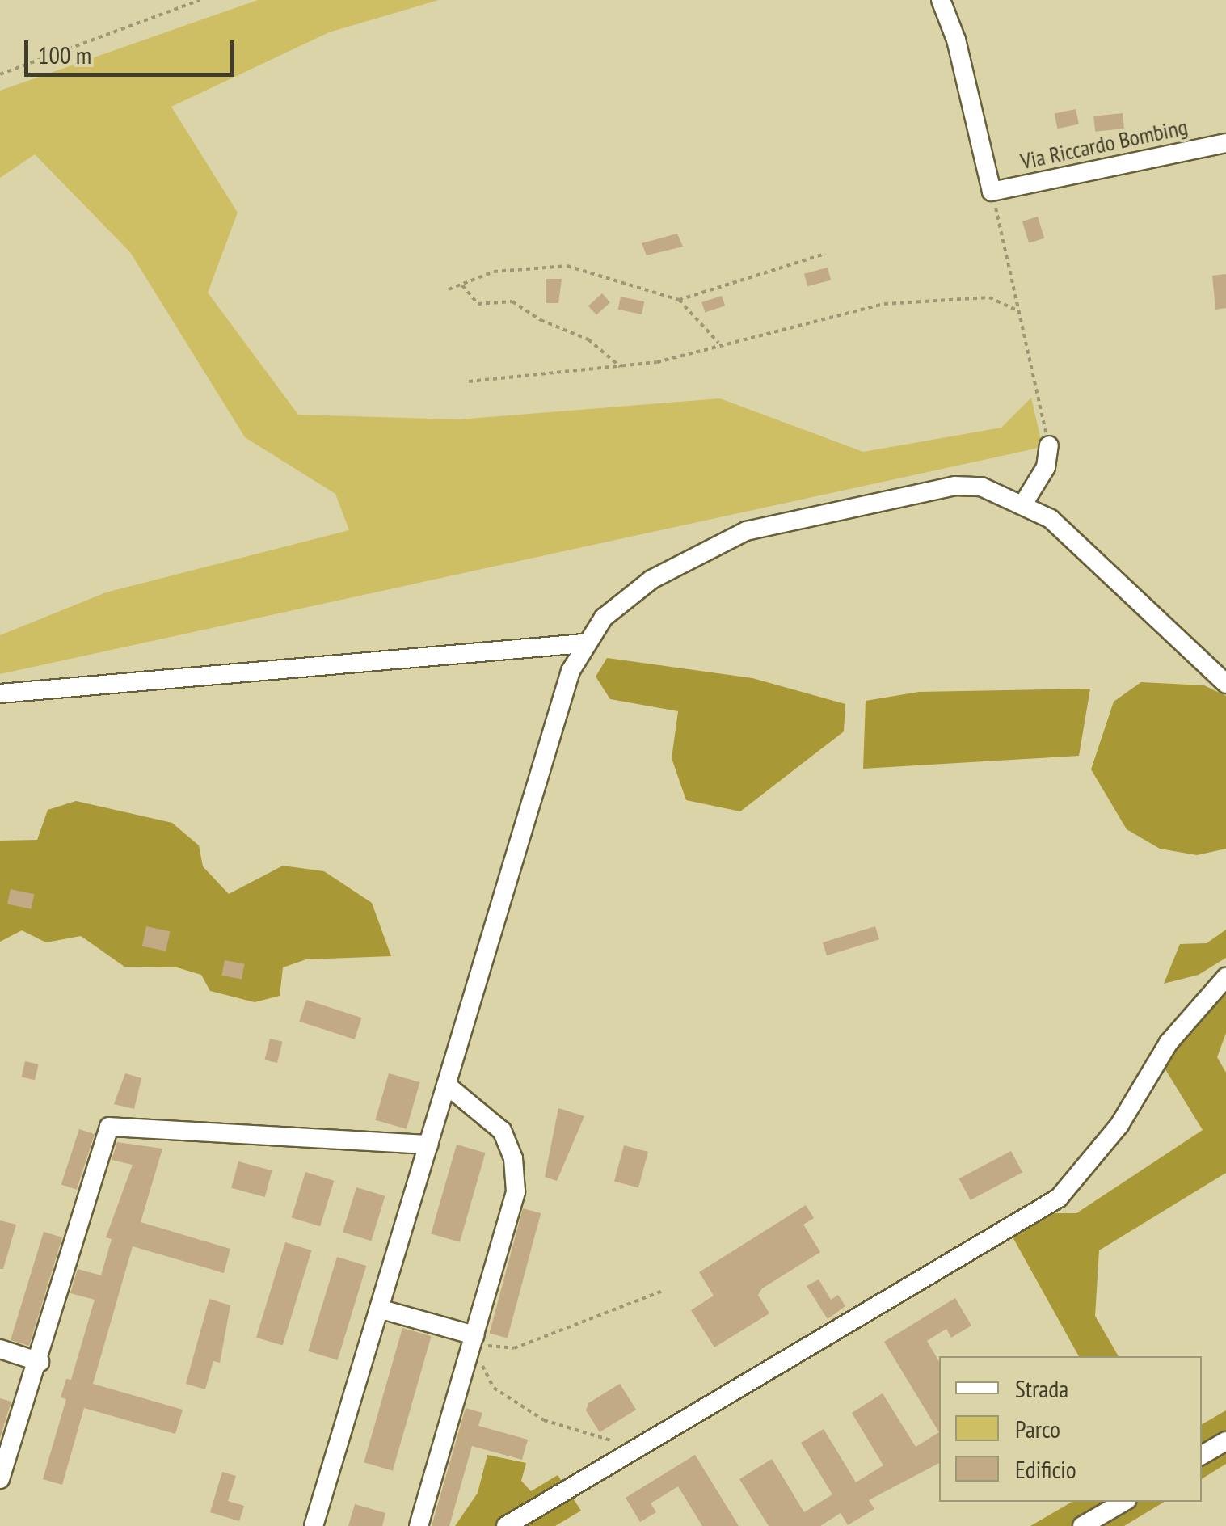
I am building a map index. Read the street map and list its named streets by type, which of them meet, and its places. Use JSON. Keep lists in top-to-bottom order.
{
  "streets": {
    "street": ["Via Riccardo Bombing"]
  },
  "legend": ["Strada", "Parco", "Edificio"],
  "scale_bar": "100 m"
}
